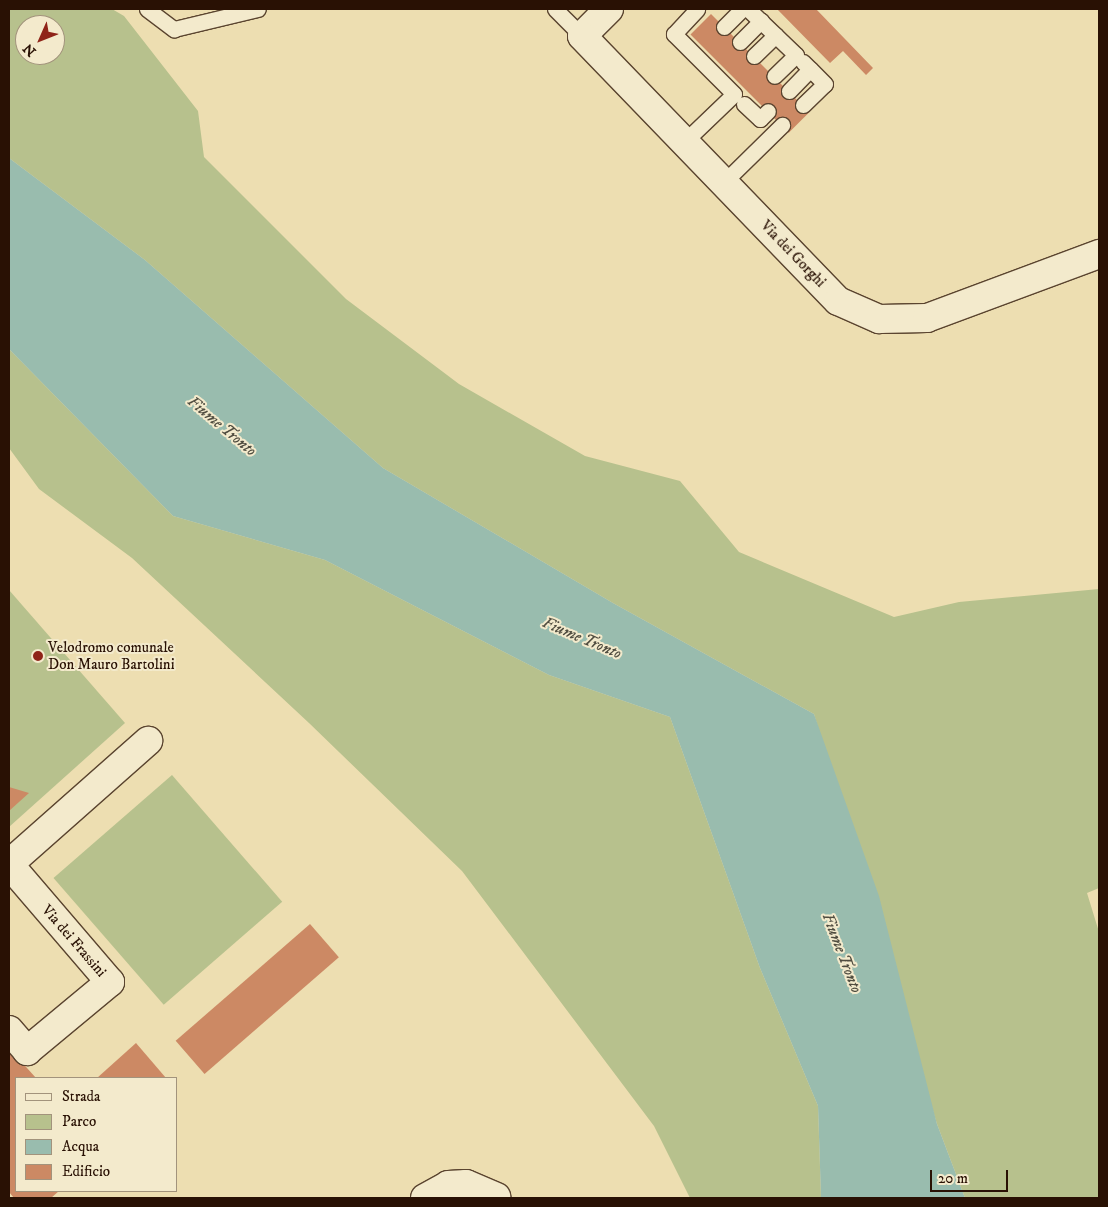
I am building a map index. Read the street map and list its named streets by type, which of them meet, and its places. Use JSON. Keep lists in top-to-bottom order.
{
  "streets": {
    "street": ["Via dei Gorghi", "Via dei Frassini"]
  },
  "water": ["Fiume Tronto"],
  "places": ["Velodromo comunale Don Mauro Bartolini"],
  "legend": [
    "Strada",
    "Parco",
    "Acqua",
    "Edificio"
  ],
  "scale_bar": "20 m",
  "north": "bottom left"
}
